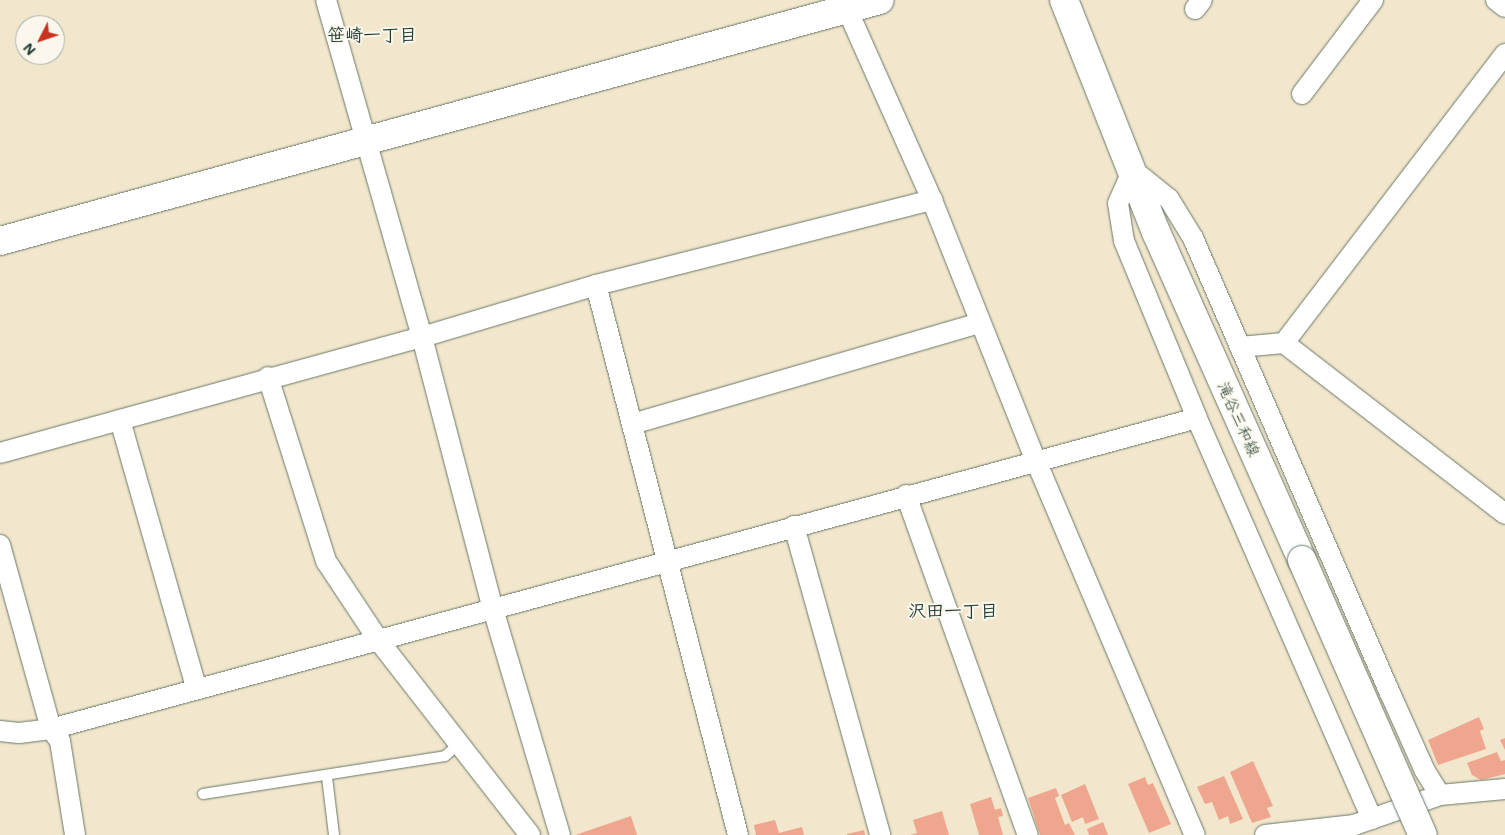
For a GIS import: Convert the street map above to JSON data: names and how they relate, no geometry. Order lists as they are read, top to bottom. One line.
{"streets":{"street":["滝谷三和線"]},"districts":["笹崎一丁目","沢田一丁目"],"north":"bottom left"}
